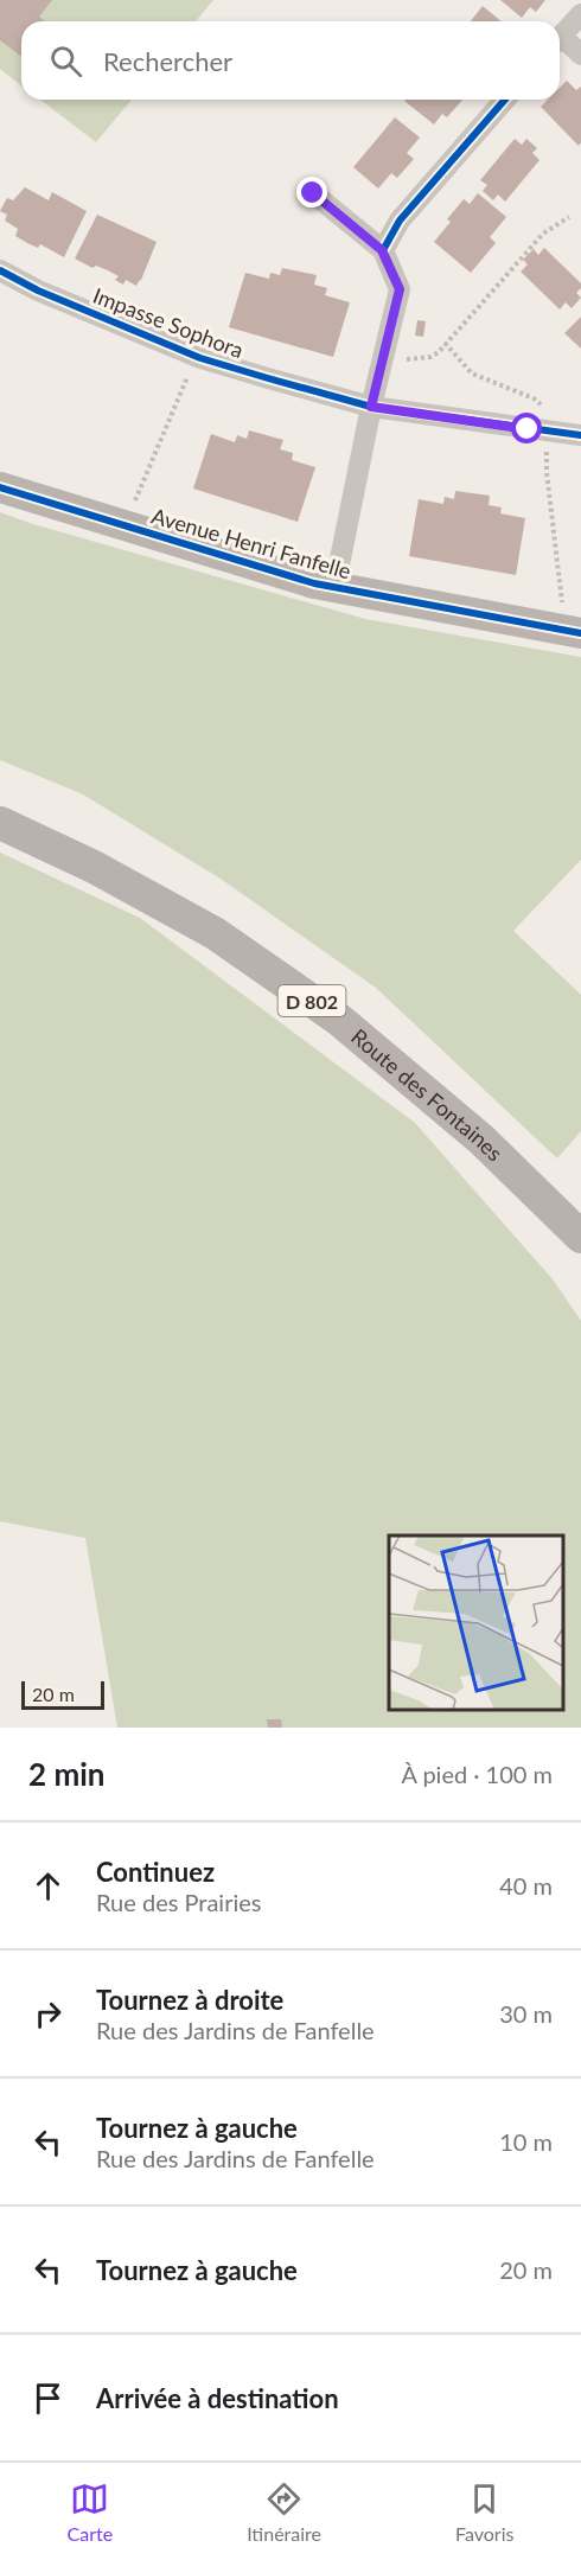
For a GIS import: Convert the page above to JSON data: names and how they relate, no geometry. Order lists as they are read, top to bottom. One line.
{"streets":{"main road":["D 802","Route des Fontaines"],"street":["Impasse Sophora","Avenue Henri Fanfelle"]},"scale_bar":"20 m","page":{"search":"Rechercher","scale":"20 m","heading":["2 min","À pied · 100 m"],"list":[["Continuez","Rue des Prairies","40 m"],["Tournez à droite","Rue des Jardins de Fanfelle","30 m"],["Tournez à gauche","Rue des Jardins de Fanfelle","10 m"],["Tournez à gauche","20 m"],"Arrivée à destination"],"nav":["Carte","Itinéraire","Favoris"]}}
